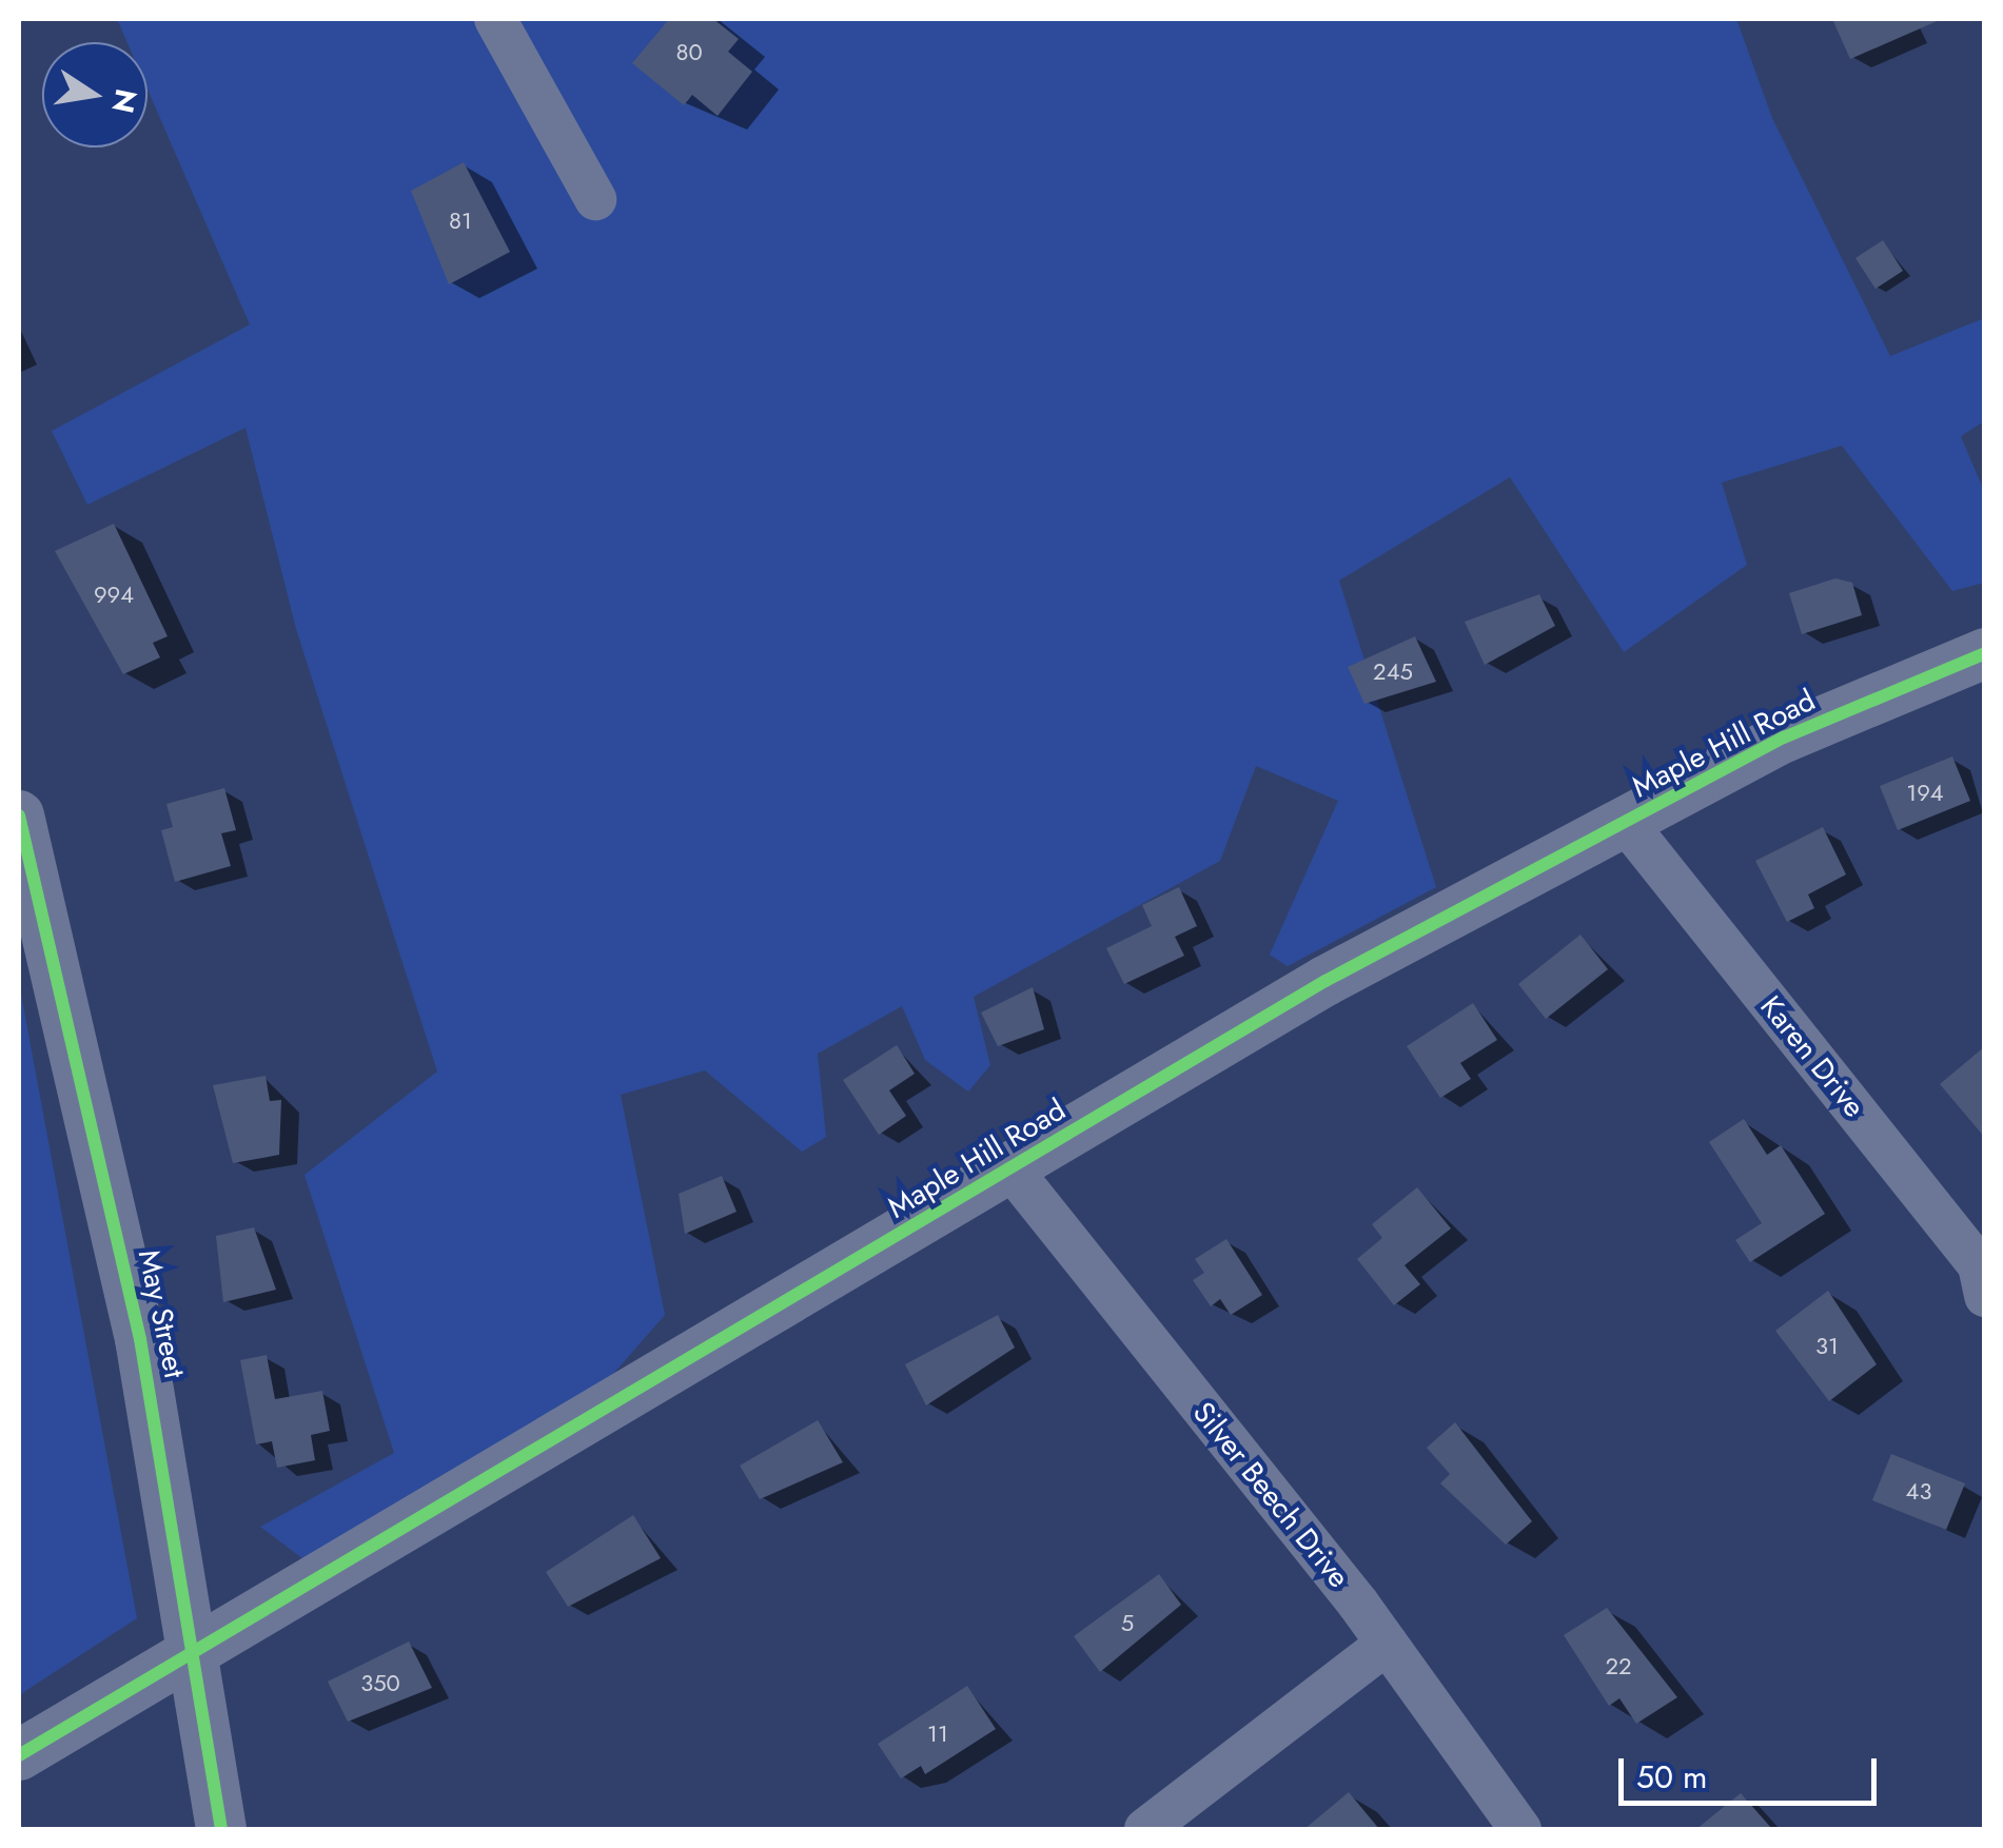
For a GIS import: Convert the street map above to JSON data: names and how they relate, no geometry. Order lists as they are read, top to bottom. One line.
{"streets":{"street":["Maple Hill Road","Karen Drive","May Street","Silver Beech Drive"]},"crossings":[["Maple Hill Road","Karen Drive"],["Maple Hill Road","May Street"],["Maple Hill Road","Silver Beech Drive"]],"house_numbers":["80","81","994","245","194","31","43","5","22","350","11"],"scale_bar":"50 m","north":"right"}
